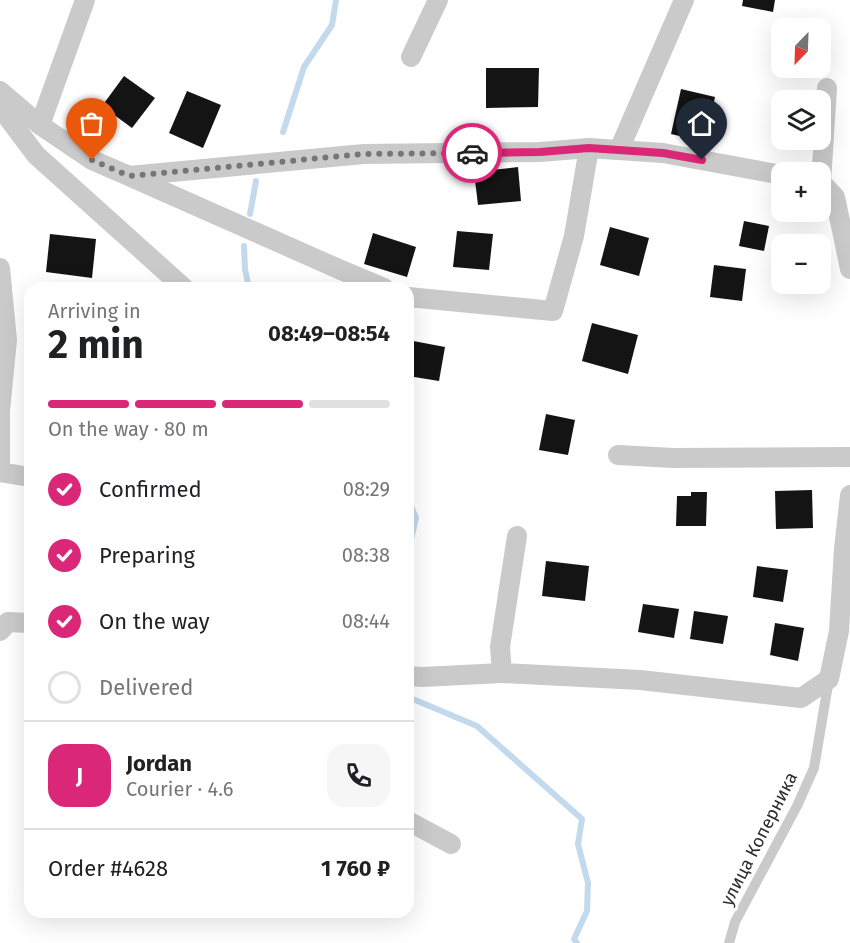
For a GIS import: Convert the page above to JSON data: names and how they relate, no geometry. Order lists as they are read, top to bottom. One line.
{"streets":{"lane":["улица Коперника"]},"north":"bottom left","page":{"map_buttons":["+","−"],"heading":["2 min","Arriving in","08:49–08:54"],"panel":["Jordan","Courier · 4.6","Order #4628","1 760 ₽"],"bar":"On the way · 80 m","list":[["Confirmed","08:29"],["Preparing","08:38"],["On the way","08:44"],"Delivered"],"round":"J"}}
